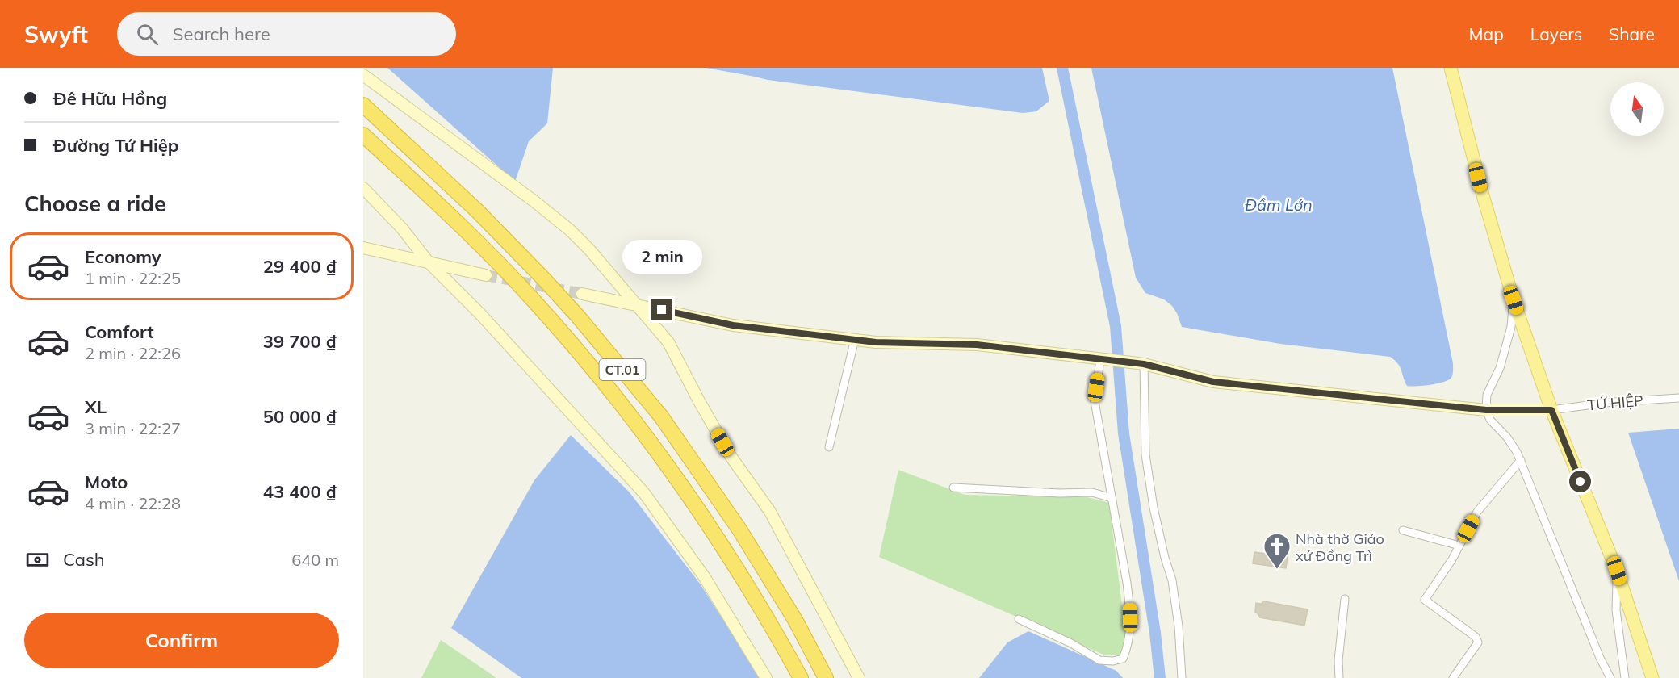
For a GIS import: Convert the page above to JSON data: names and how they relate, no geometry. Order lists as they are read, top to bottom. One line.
{"streets":{"highway":["CT.01"],"street":["TỨ HIỆP"]},"water":["Đầm Lớn"],"places":{"church":["Nhà thờ Giáo xứ Đồng Trì"]},"north":"top","page":{"header":"Swyft","search":"Search here","nav":["Map","Layers","Share"],"banner":["Đê Hữu Hồng","Đường Tứ Hiệp"],"heading":"Choose a ride","list":[{"name":"Economy","note":"1 min · 22:25","value":"29 400 ₫"},{"name":"Comfort","note":"2 min · 22:26","value":"39 700 ₫"},{"name":"XL","note":"3 min · 22:27","value":"50 000 ₫"},{"name":"Moto","note":"4 min · 22:28","value":"43 400 ₫"}],"bubble":"2 min","pay":["Cash","640 m"],"buttons":"Confirm"}}
